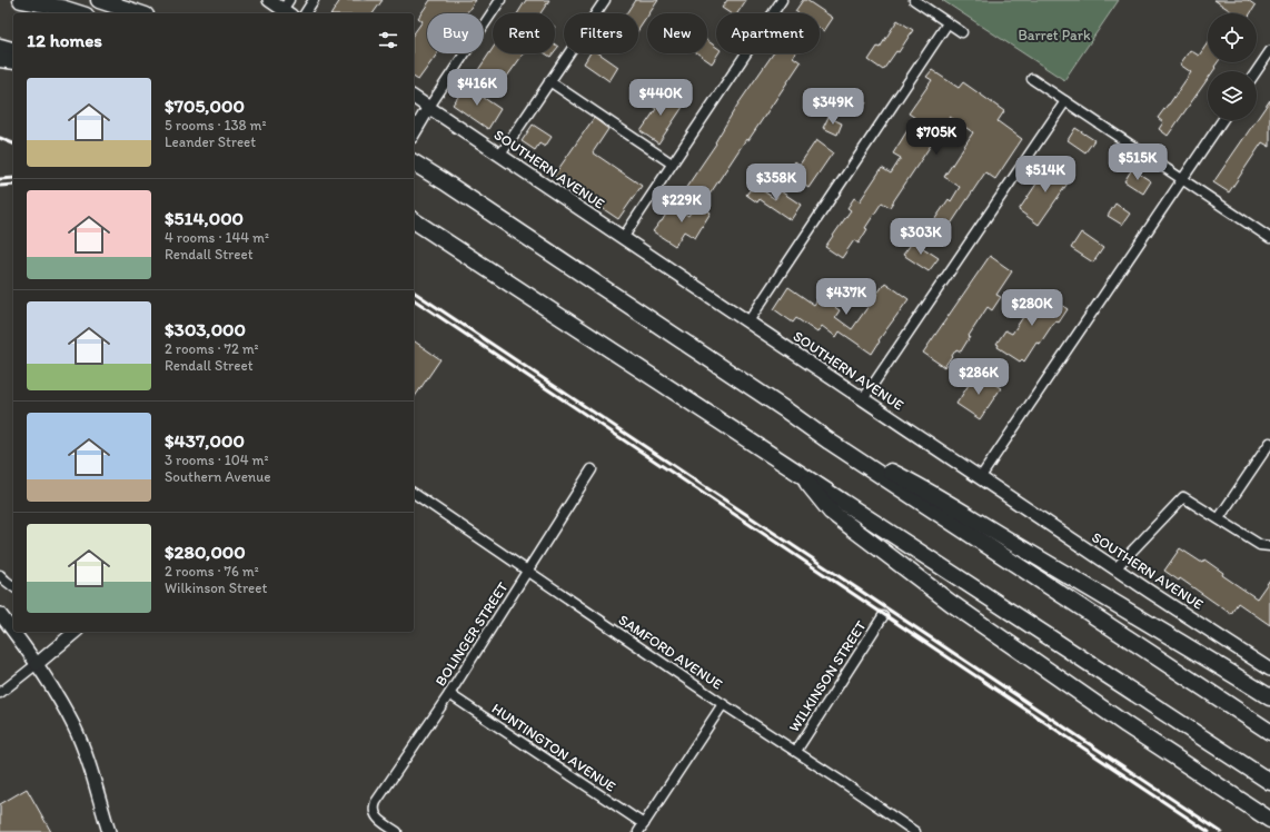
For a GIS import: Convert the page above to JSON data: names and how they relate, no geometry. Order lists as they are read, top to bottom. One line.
{"streets":{"street":["SOUTHERN AVENUE","BOLINGER STREET","SAMFORD AVENUE","WILKINSON STREET","HUNTINGTON AVENUE"]},"crossings":[["BOLINGER STREET","SAMFORD AVENUE"],["BOLINGER STREET","HUNTINGTON AVENUE"],["SAMFORD AVENUE","WILKINSON STREET"]],"parks":["Barret Park"],"page":{"chip":["Buy","Rent","Filters","New","Apartment"],"heading":"12 homes","list":[{"name":"$705,000","note":"5 rooms · 138 m² · Leander Street"},{"name":"$514,000","note":"4 rooms · 144 m² · Rendall Street"},{"name":"$303,000","note":"2 rooms · 72 m² · Rendall Street"},{"name":"$437,000","note":"3 rooms · 104 m² · Southern Avenue"},{"name":"$280,000","note":"2 rooms · 76 m² · Wilkinson Street"}],"price":["$416K","$440K","$349K","$705K","$515K","$514K","$358K","$229K","$303K","$437K","$280K","$286K"]}}
